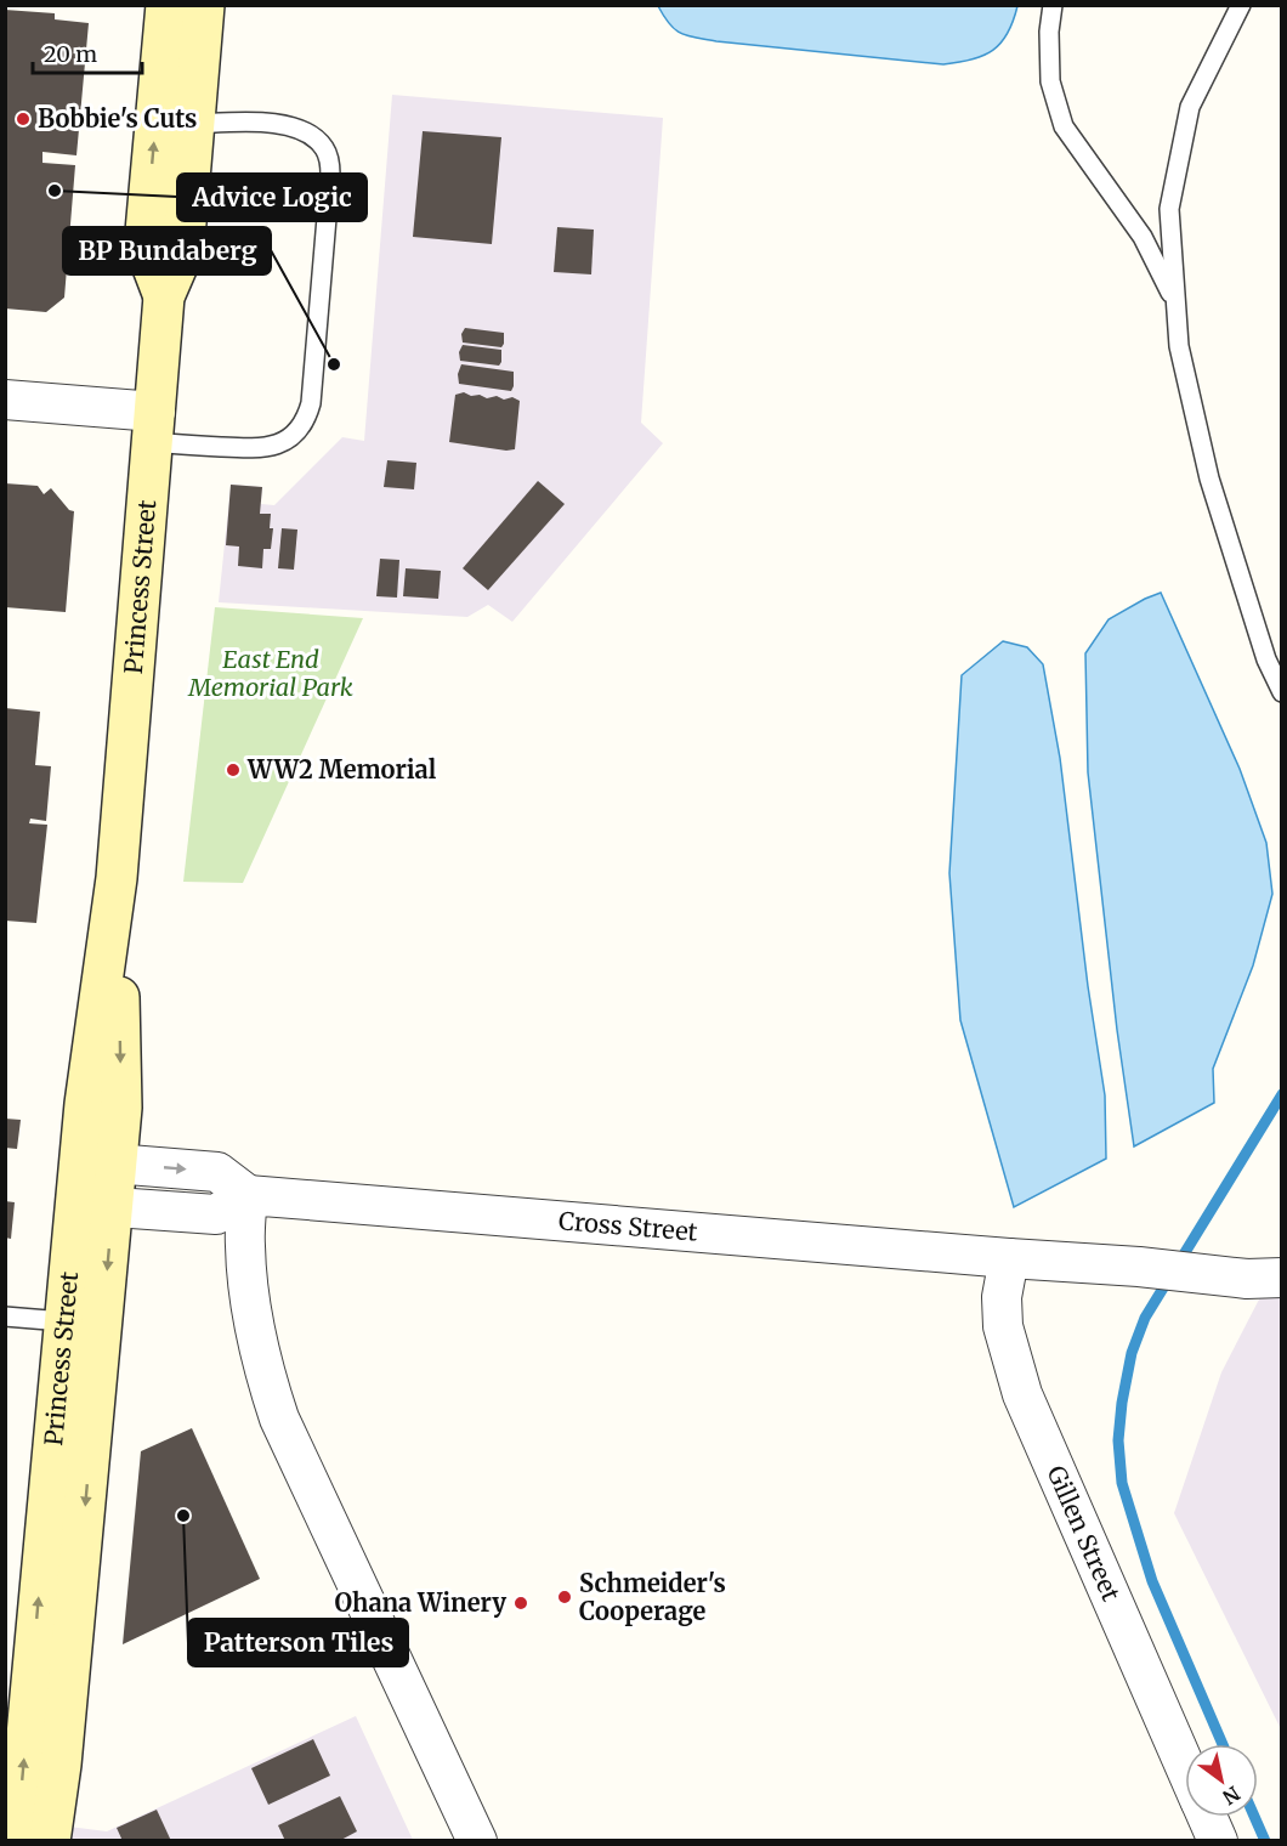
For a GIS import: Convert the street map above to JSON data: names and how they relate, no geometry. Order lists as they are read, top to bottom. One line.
{"streets":{"main road":["Princess Street"],"street":["Cross Street","Gillen Street"]},"crossings":[["Cross Street","Gillen Street"]],"parks":["East End Memorial Park"],"places":["Bobbie's Cuts","Advice Logic","BP Bundaberg","WW2 Memorial","Patterson Tiles","Schmeider's Cooperage","Ohana Winery"],"scale_bar":"20 m","north":"bottom right"}
